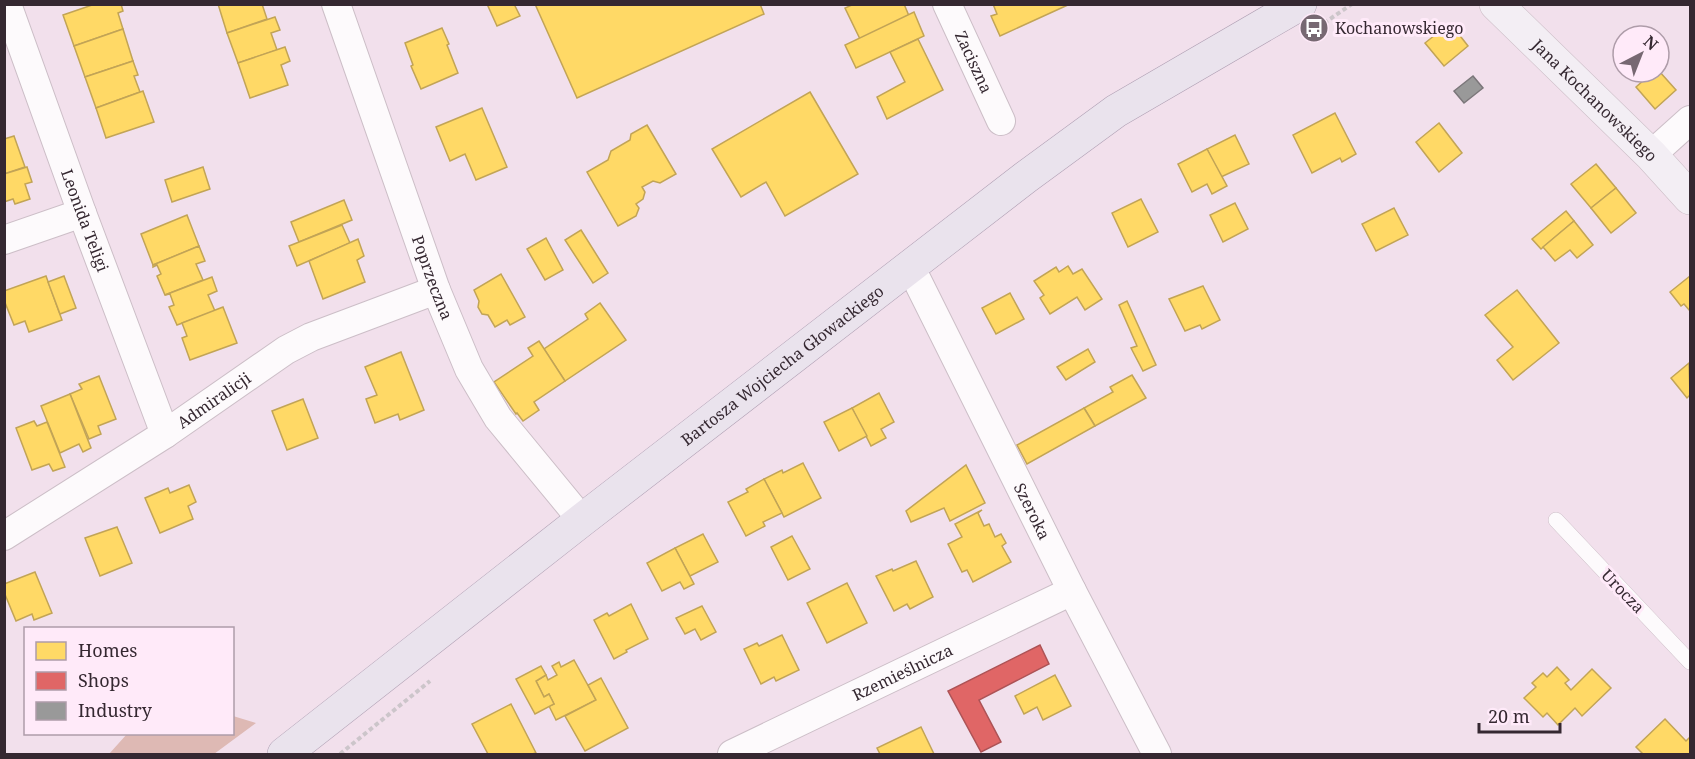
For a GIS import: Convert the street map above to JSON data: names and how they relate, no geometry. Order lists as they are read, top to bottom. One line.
{"streets":{"main road":["Bartosza Wojciecha Głowackiego"],"street":["Zaciszna","Jana Kochanowskiego","Leonida Teligi","Poprzeczna","Admiralicji","Szeroka","Rzemieślnicza"],"lane":["Urocza"]},"crossings":[["Leonida Teligi","Admiralicji"],["Poprzeczna","Bartosza Wojciecha Głowackiego"],["Poprzeczna","Admiralicji"],["Bartosza Wojciecha Głowackiego","Szeroka"],["Szeroka","Rzemieślnicza"]],"places":{"bus stop":["Kochanowskiego"]},"legend":["Homes","Shops","Industry"],"scale_bar":"20 m","north":"top right"}
